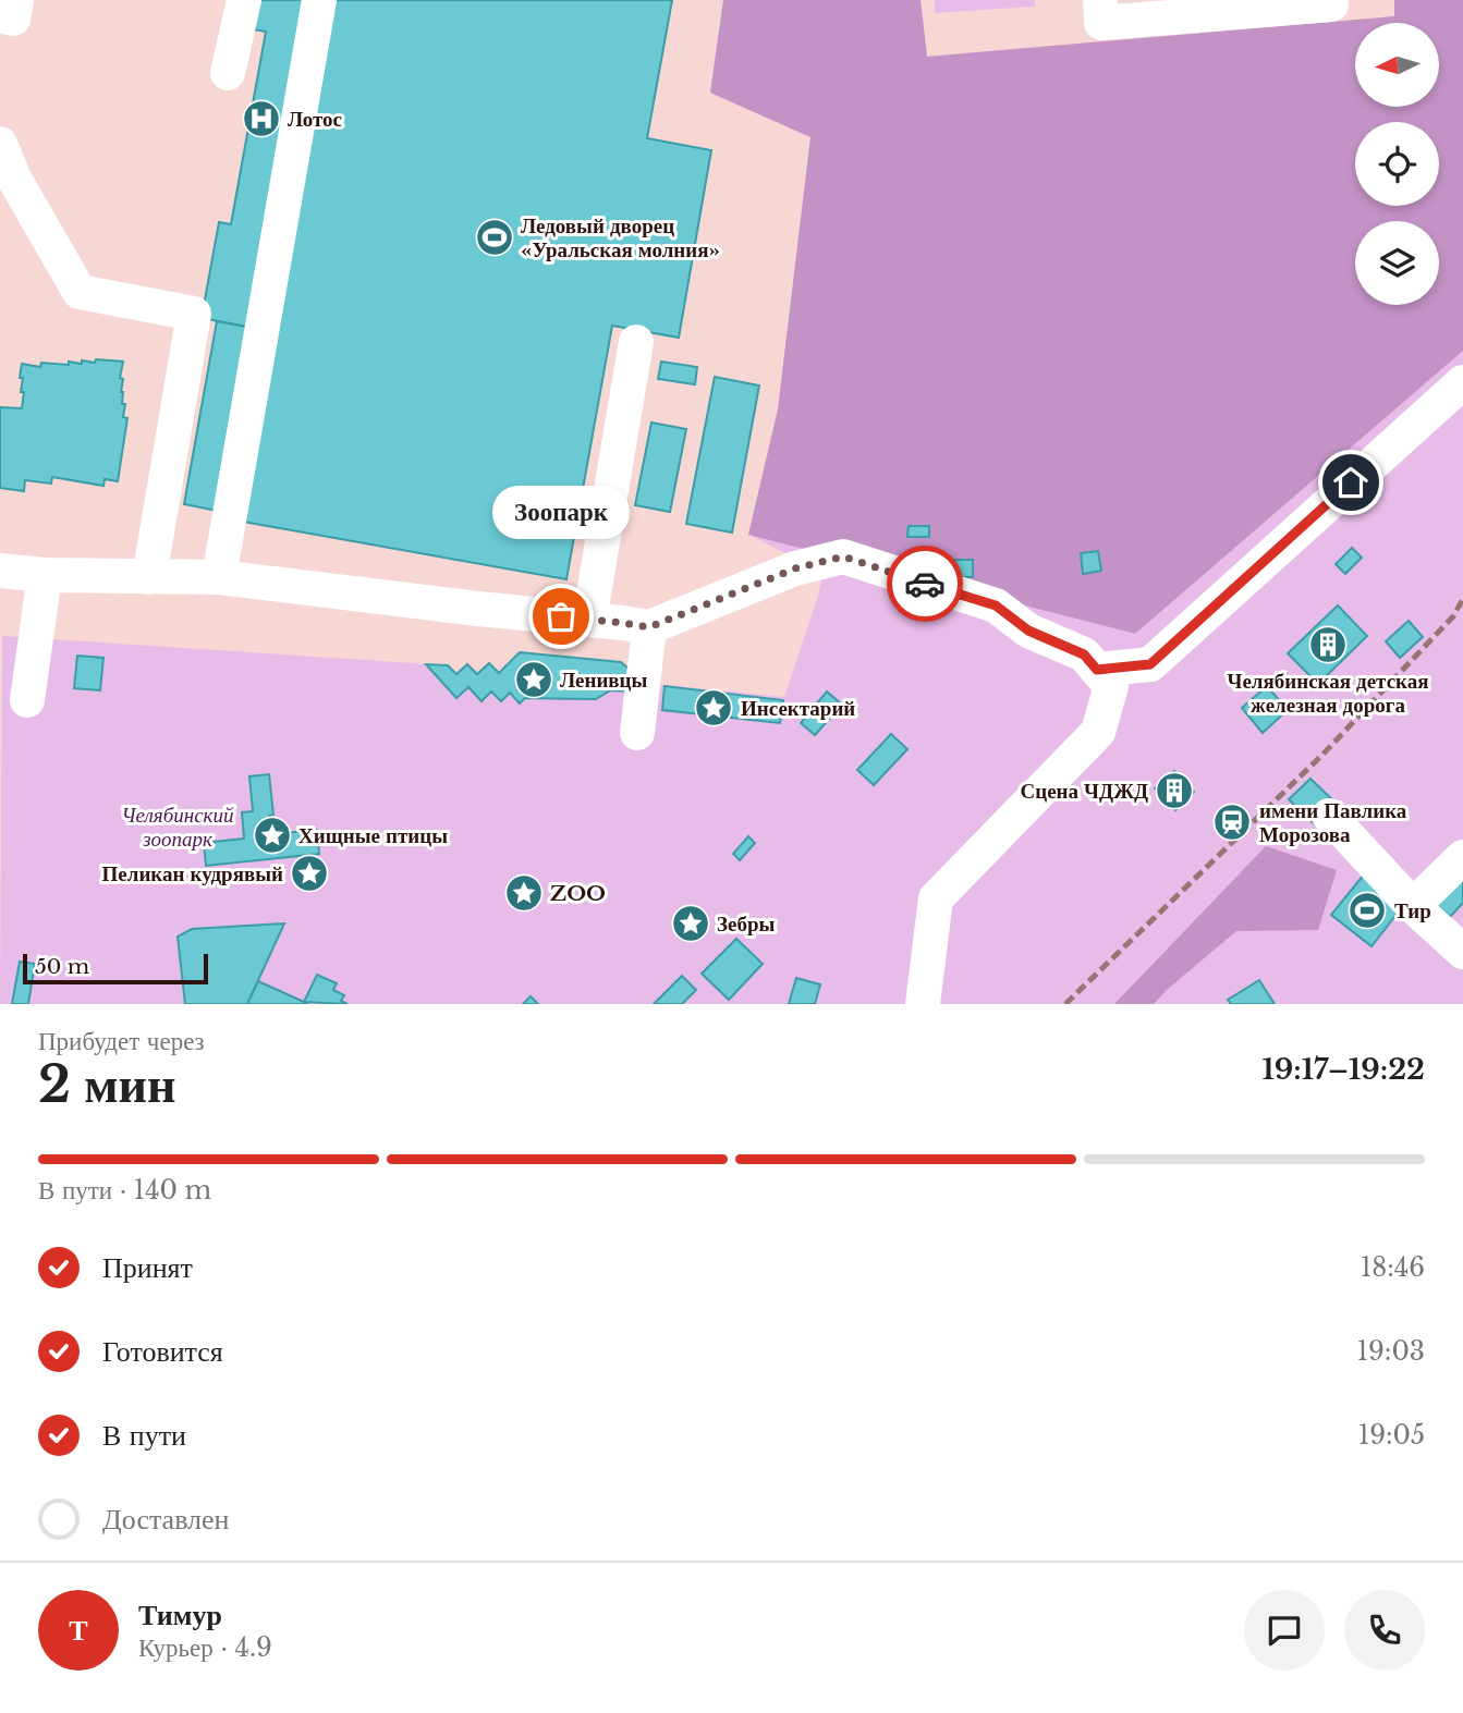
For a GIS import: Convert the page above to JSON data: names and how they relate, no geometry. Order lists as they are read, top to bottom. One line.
{"parks":["Челябинский зоопарк"],"places":{"hospital":["Лотос"],"sports":["Ледовый дворец «Уральская молния»","Тир"],"other":["Зоопарк"],"building":["Челябинская детская железная дорога","Сцена ЧДЖД"],"place":["Ленивцы","Инсектарий","Хищные птицы","Пеликан кудрявый","ZOO","Зебры"],"station":["имени Павлика Морозова"]},"scale_bar":"50 m","north":"left","page":{"bubble":"Зоопарк","scale":"50 m","heading":["2 мин","Прибудет через","19:17–19:22"],"panel":["Тимур","Курьер · 4.9"],"bar":"В пути · 140 m","list":[["Принят","18:46"],["Готовится","19:03"],["В пути","19:05"],"Доставлен"],"round":"Т"}}
